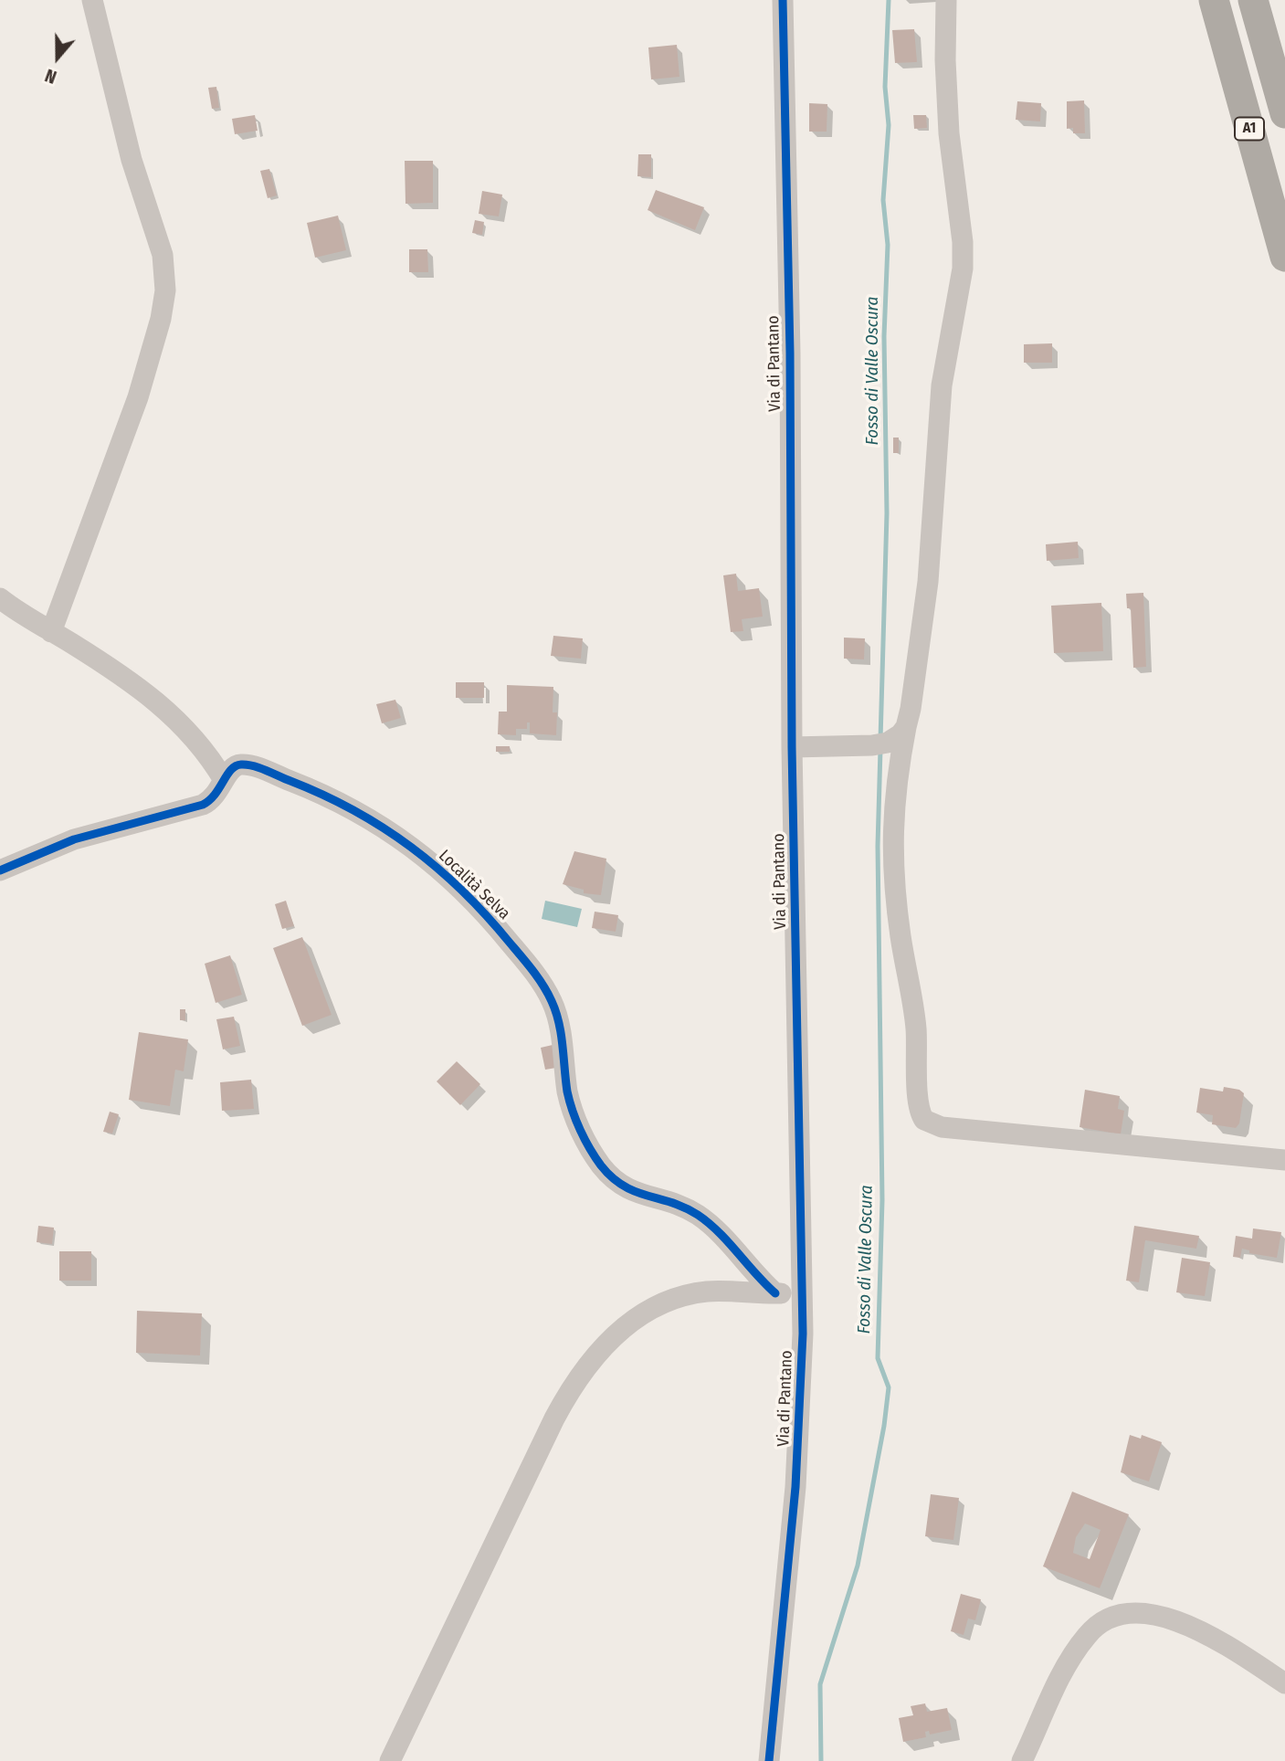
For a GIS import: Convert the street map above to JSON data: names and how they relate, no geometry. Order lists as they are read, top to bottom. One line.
{"streets":{"highway":["A1"],"street":["Via di Pantano","Località Selva"]},"water":["Fosso di Valle Oscura"],"north":"bottom"}
